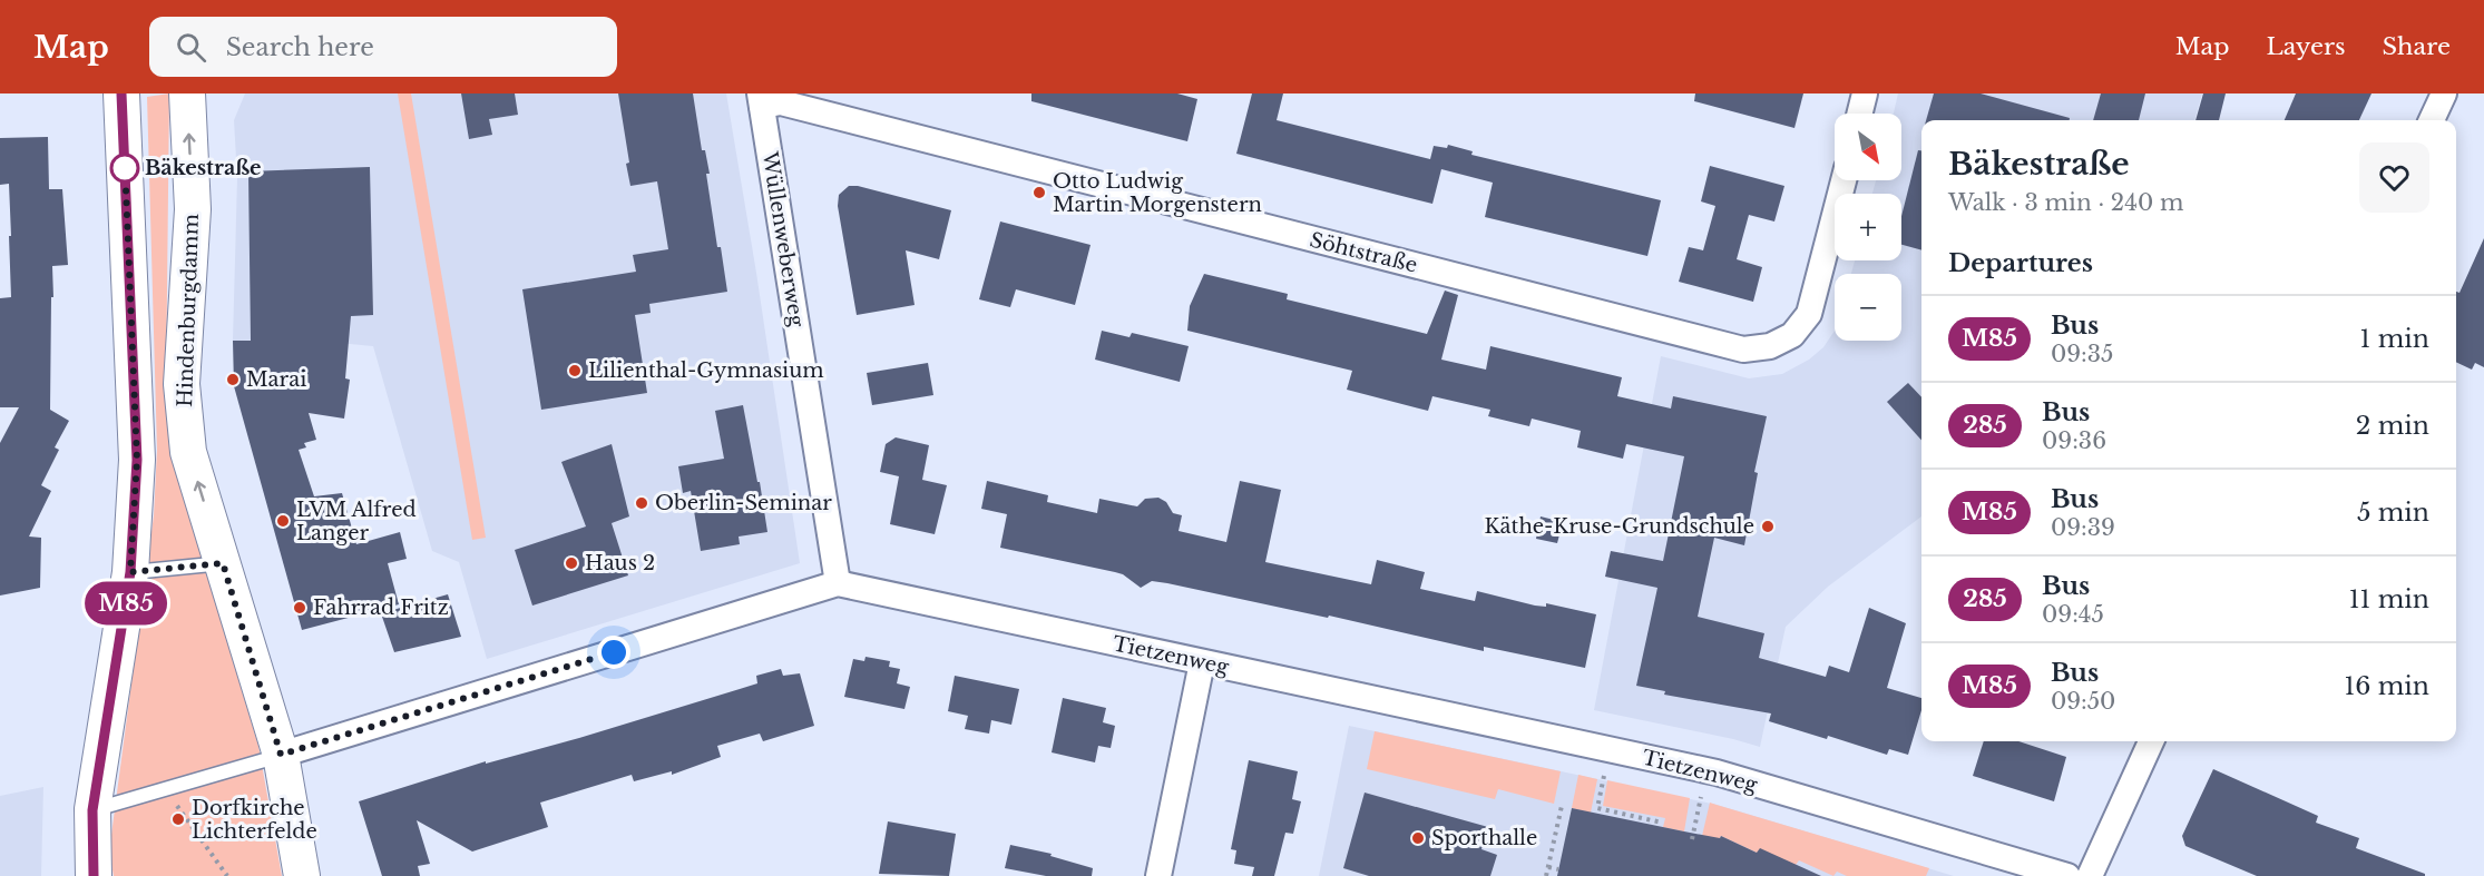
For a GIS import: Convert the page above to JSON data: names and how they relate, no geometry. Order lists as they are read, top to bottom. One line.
{"streets":{"main road":["Hindenburgdamm"],"street":["Wüllenweberweg","Söhtstraße","Tietzenweg"]},"crossings":[["Wüllenweberweg","Söhtstraße"],["Wüllenweberweg","Tietzenweg"],["Hindenburgdamm","Tietzenweg"]],"places":["Bäkestraße","Otto Ludwig Martin Morgenstern","Lilienthal-Gymnasium","Marai","Oberlin-Seminar","LVM Alfred Langer","Käthe-Kruse-Grundschule","Haus 2","Fahrrad Fritz","Dorfkirche Lichterfelde","Sporthalle"],"lines":["bus line M85"],"north":"bottom right","page":{"header":"Map","search":"Search here","nav":["Map","Layers","Share"],"on_map":"M85","map_buttons":["+","−"],"heading":[["Bäkestraße","Walk · 3 min · 240 m"],"Departures"],"list":[{"mark":"M85","name":"Bus","note":"09:35","value":"1 min"},{"mark":"285","name":"Bus","note":"09:36","value":"2 min"},{"mark":"M85","name":"Bus","note":"09:39","value":"5 min"},{"mark":"285","name":"Bus","note":"09:45","value":"11 min"},{"mark":"M85","name":"Bus","note":"09:50","value":"16 min"}]}}
